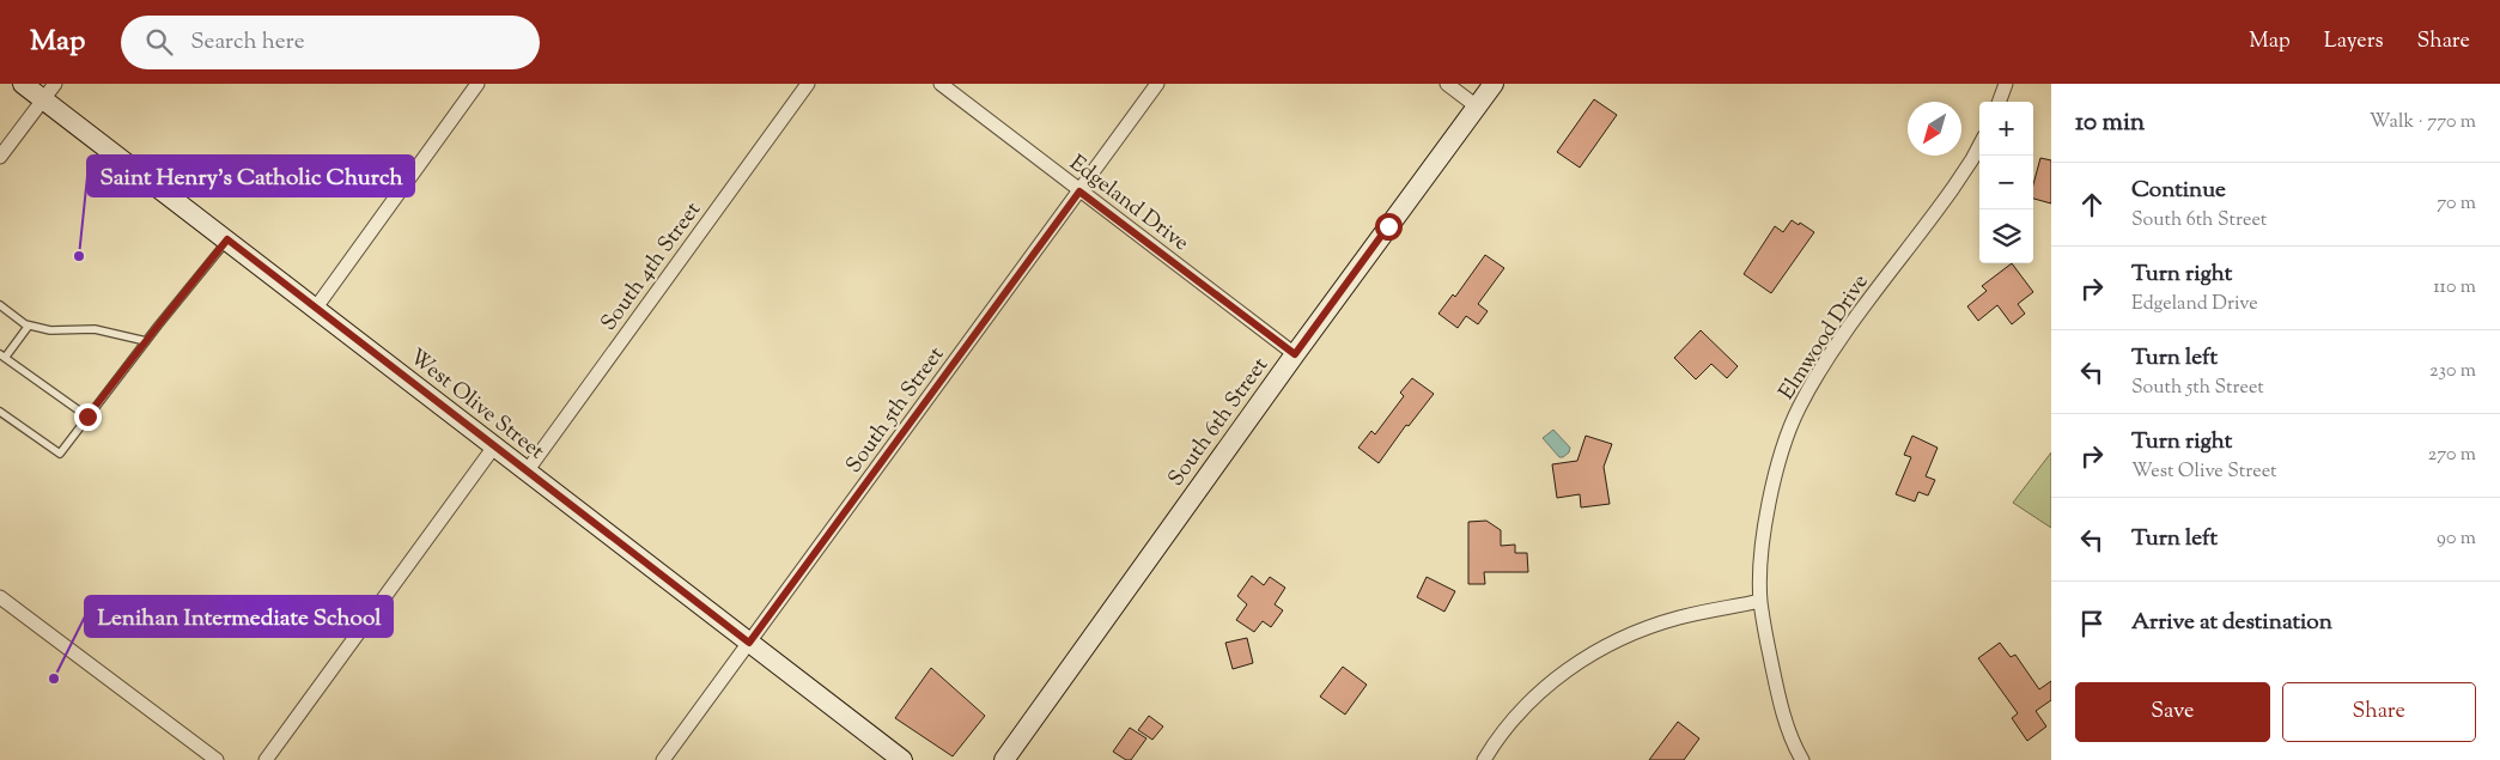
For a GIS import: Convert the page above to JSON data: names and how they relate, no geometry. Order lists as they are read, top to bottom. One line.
{"streets":{"main road":["West Olive Street","South 6th Street"],"street":["Edgeland Drive","South 4th Street","Elmwood Drive","South 5th Street"]},"crossings":[["Edgeland Drive","South 5th Street"],["Edgeland Drive","South 6th Street"],["South 4th Street","West Olive Street"],["West Olive Street","South 5th Street"]],"places":["Saint Henry's Catholic Church","Lenihan Intermediate School"],"north":"bottom left","page":{"header":"Map","search":"Search here","nav":["Map","Layers","Share"],"heading":["10 min","Walk · 770 m"],"map_buttons":["+","−"],"list":[["Continue","South 6th Street","70 m"],["Turn right","Edgeland Drive","110 m"],["Turn left","South 5th Street","230 m"],["Turn right","West Olive Street","270 m"],["Turn left","90 m"],"Arrive at destination"],"buttons":["Save","Share"]}}
